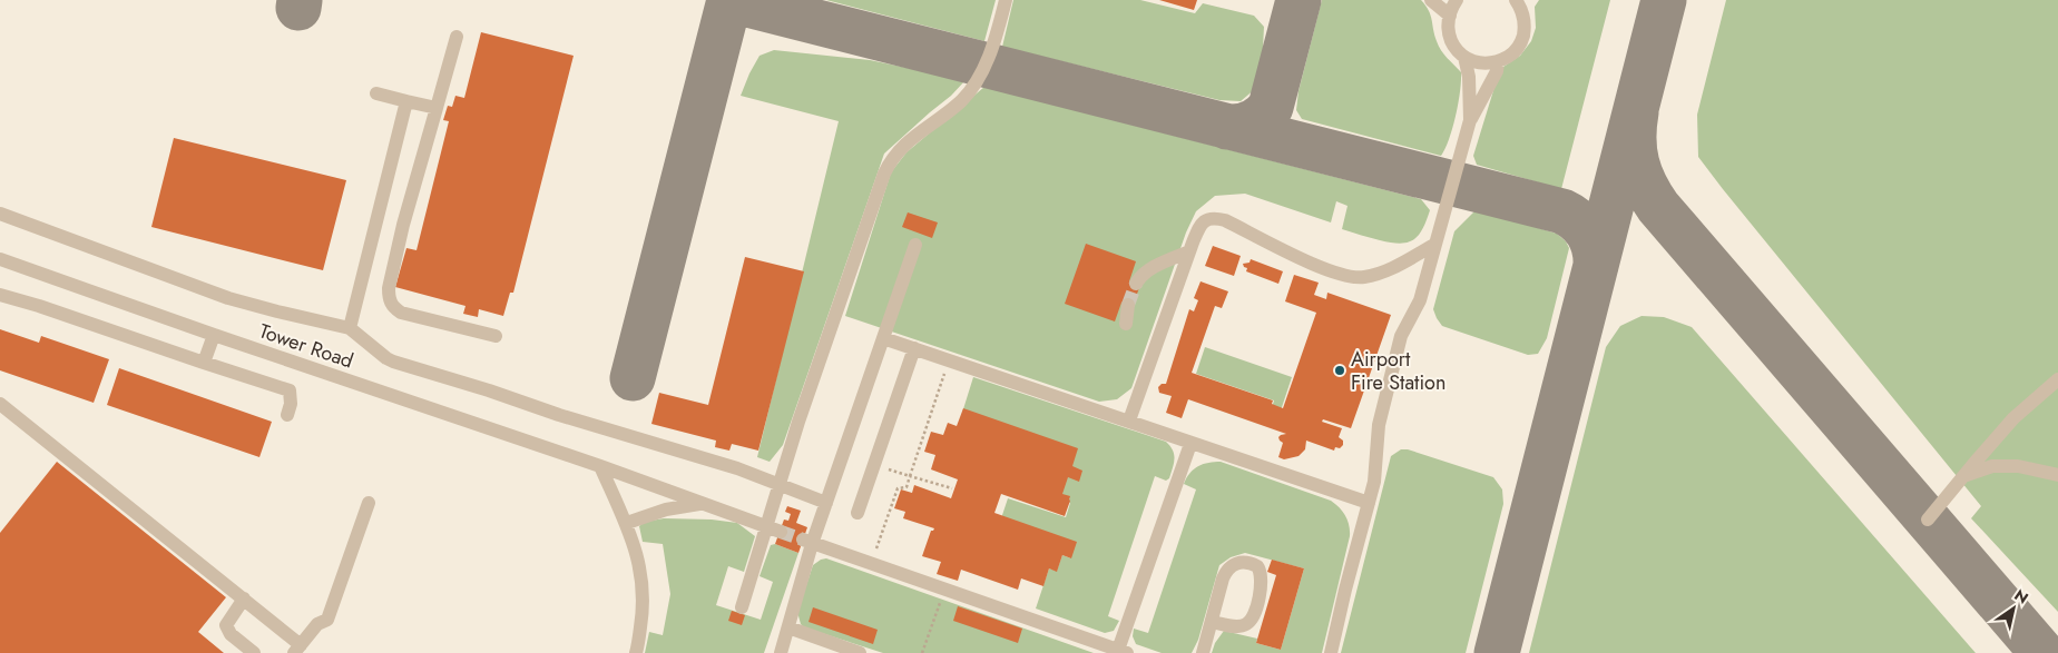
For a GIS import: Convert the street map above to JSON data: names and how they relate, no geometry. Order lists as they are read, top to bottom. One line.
{"streets":{"street":["Tower Road"]},"places":["Airport Fire Station"],"north":"top right"}
